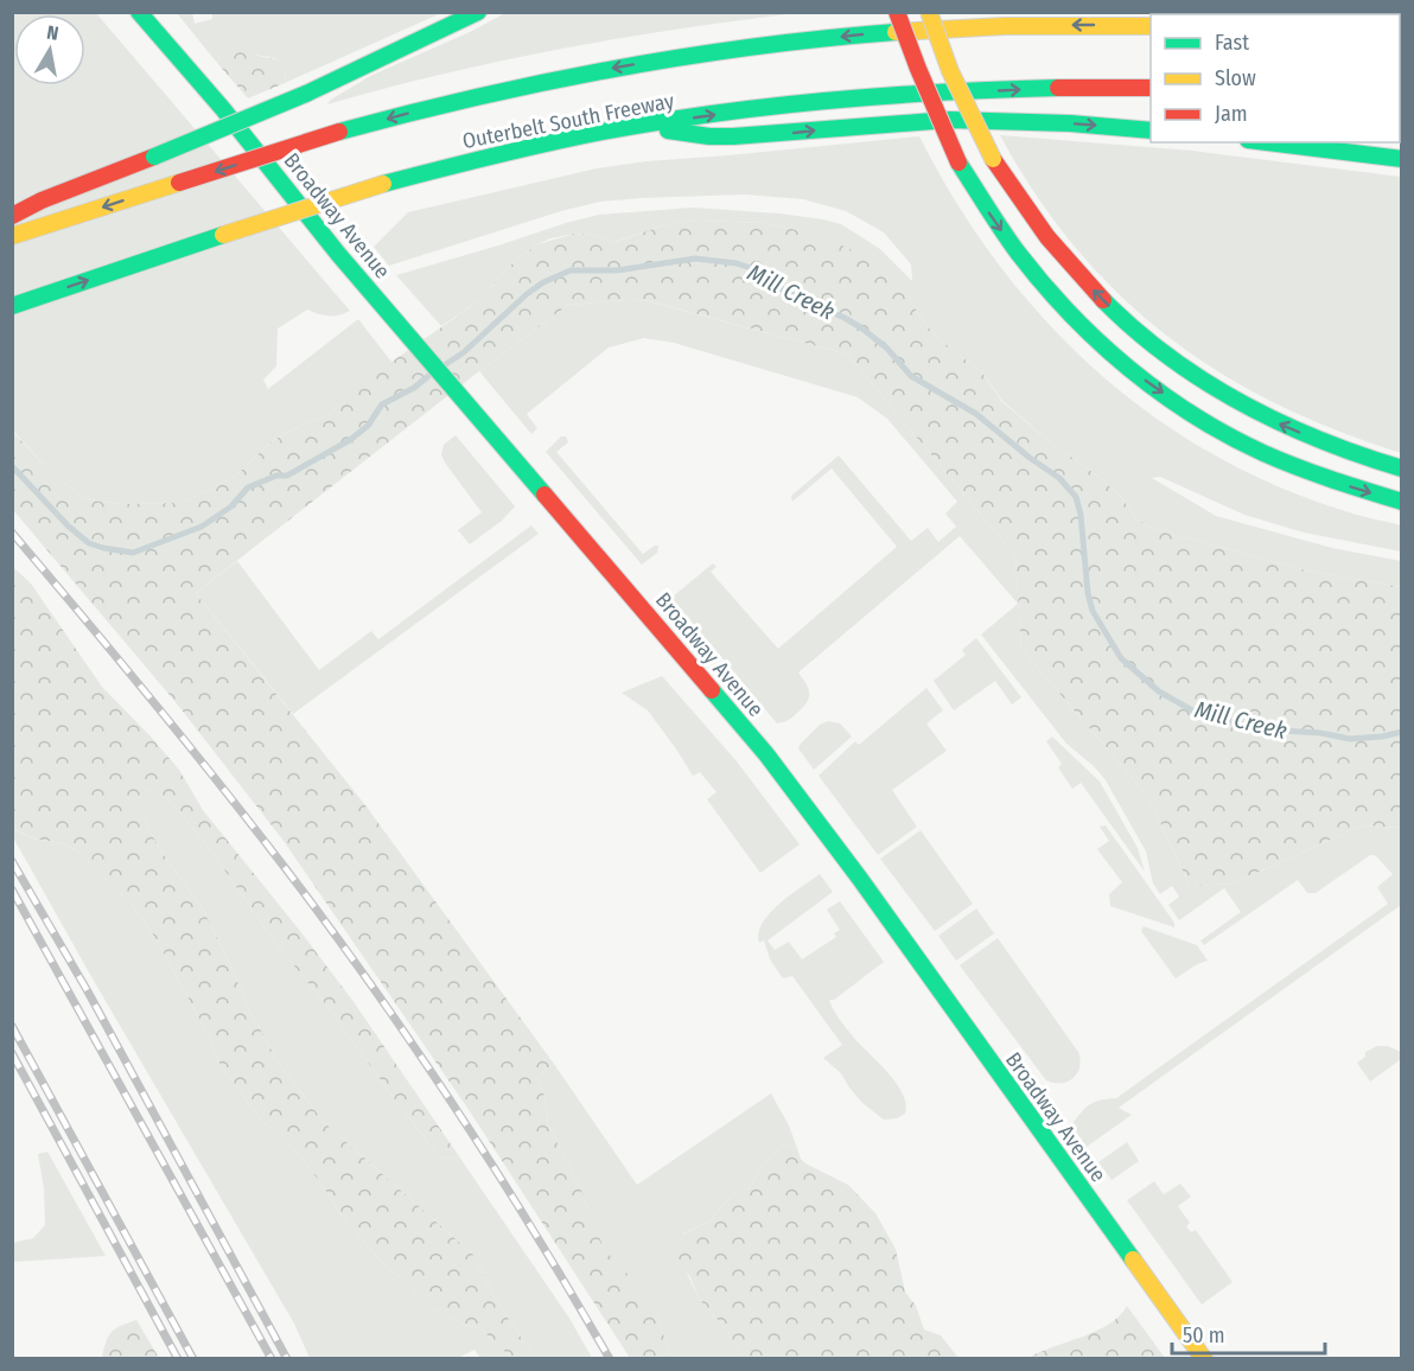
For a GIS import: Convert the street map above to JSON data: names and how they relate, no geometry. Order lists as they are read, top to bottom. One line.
{"streets":{"main road":["Outerbelt South Freeway","Broadway Avenue"]},"water":["Mill Creek"],"legend":["Fast","Slow","Jam"],"scale_bar":"50 m","north":"top"}
